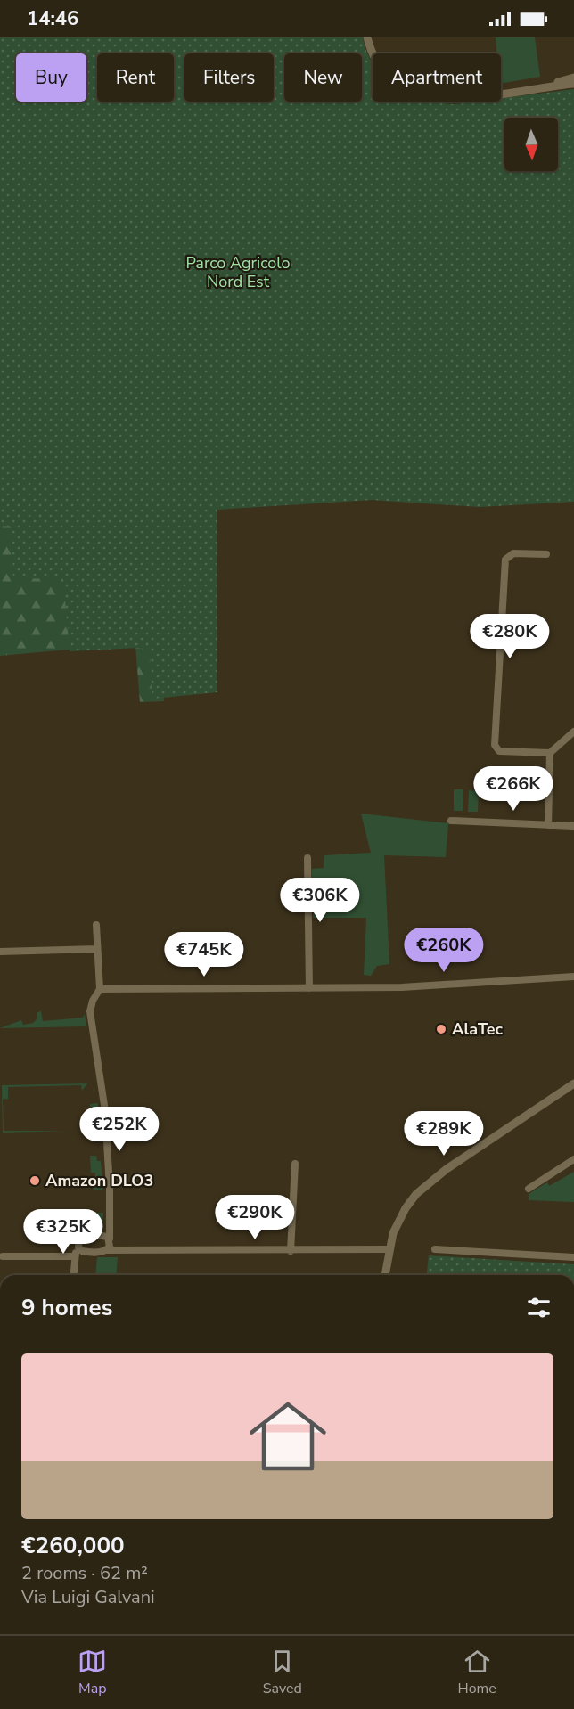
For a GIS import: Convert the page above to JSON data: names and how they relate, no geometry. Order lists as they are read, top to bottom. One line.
{"parks":["Parco Agricolo Nord Est"],"places":["AlaTec","Amazon DLO3"],"north":"bottom","page":{"status":"14:46","chip":["Buy","Rent","Filters","New","Apartment"],"price":["€280K","€266K","€306K","€260K","€745K","€252K","€289K","€290K","€325K"],"heading":"9 homes","list":[{"name":"€260,000","note":"2 rooms · 62 m² · Via Luigi Galvani"}],"tabs":["Map","Saved","Home"]}}
